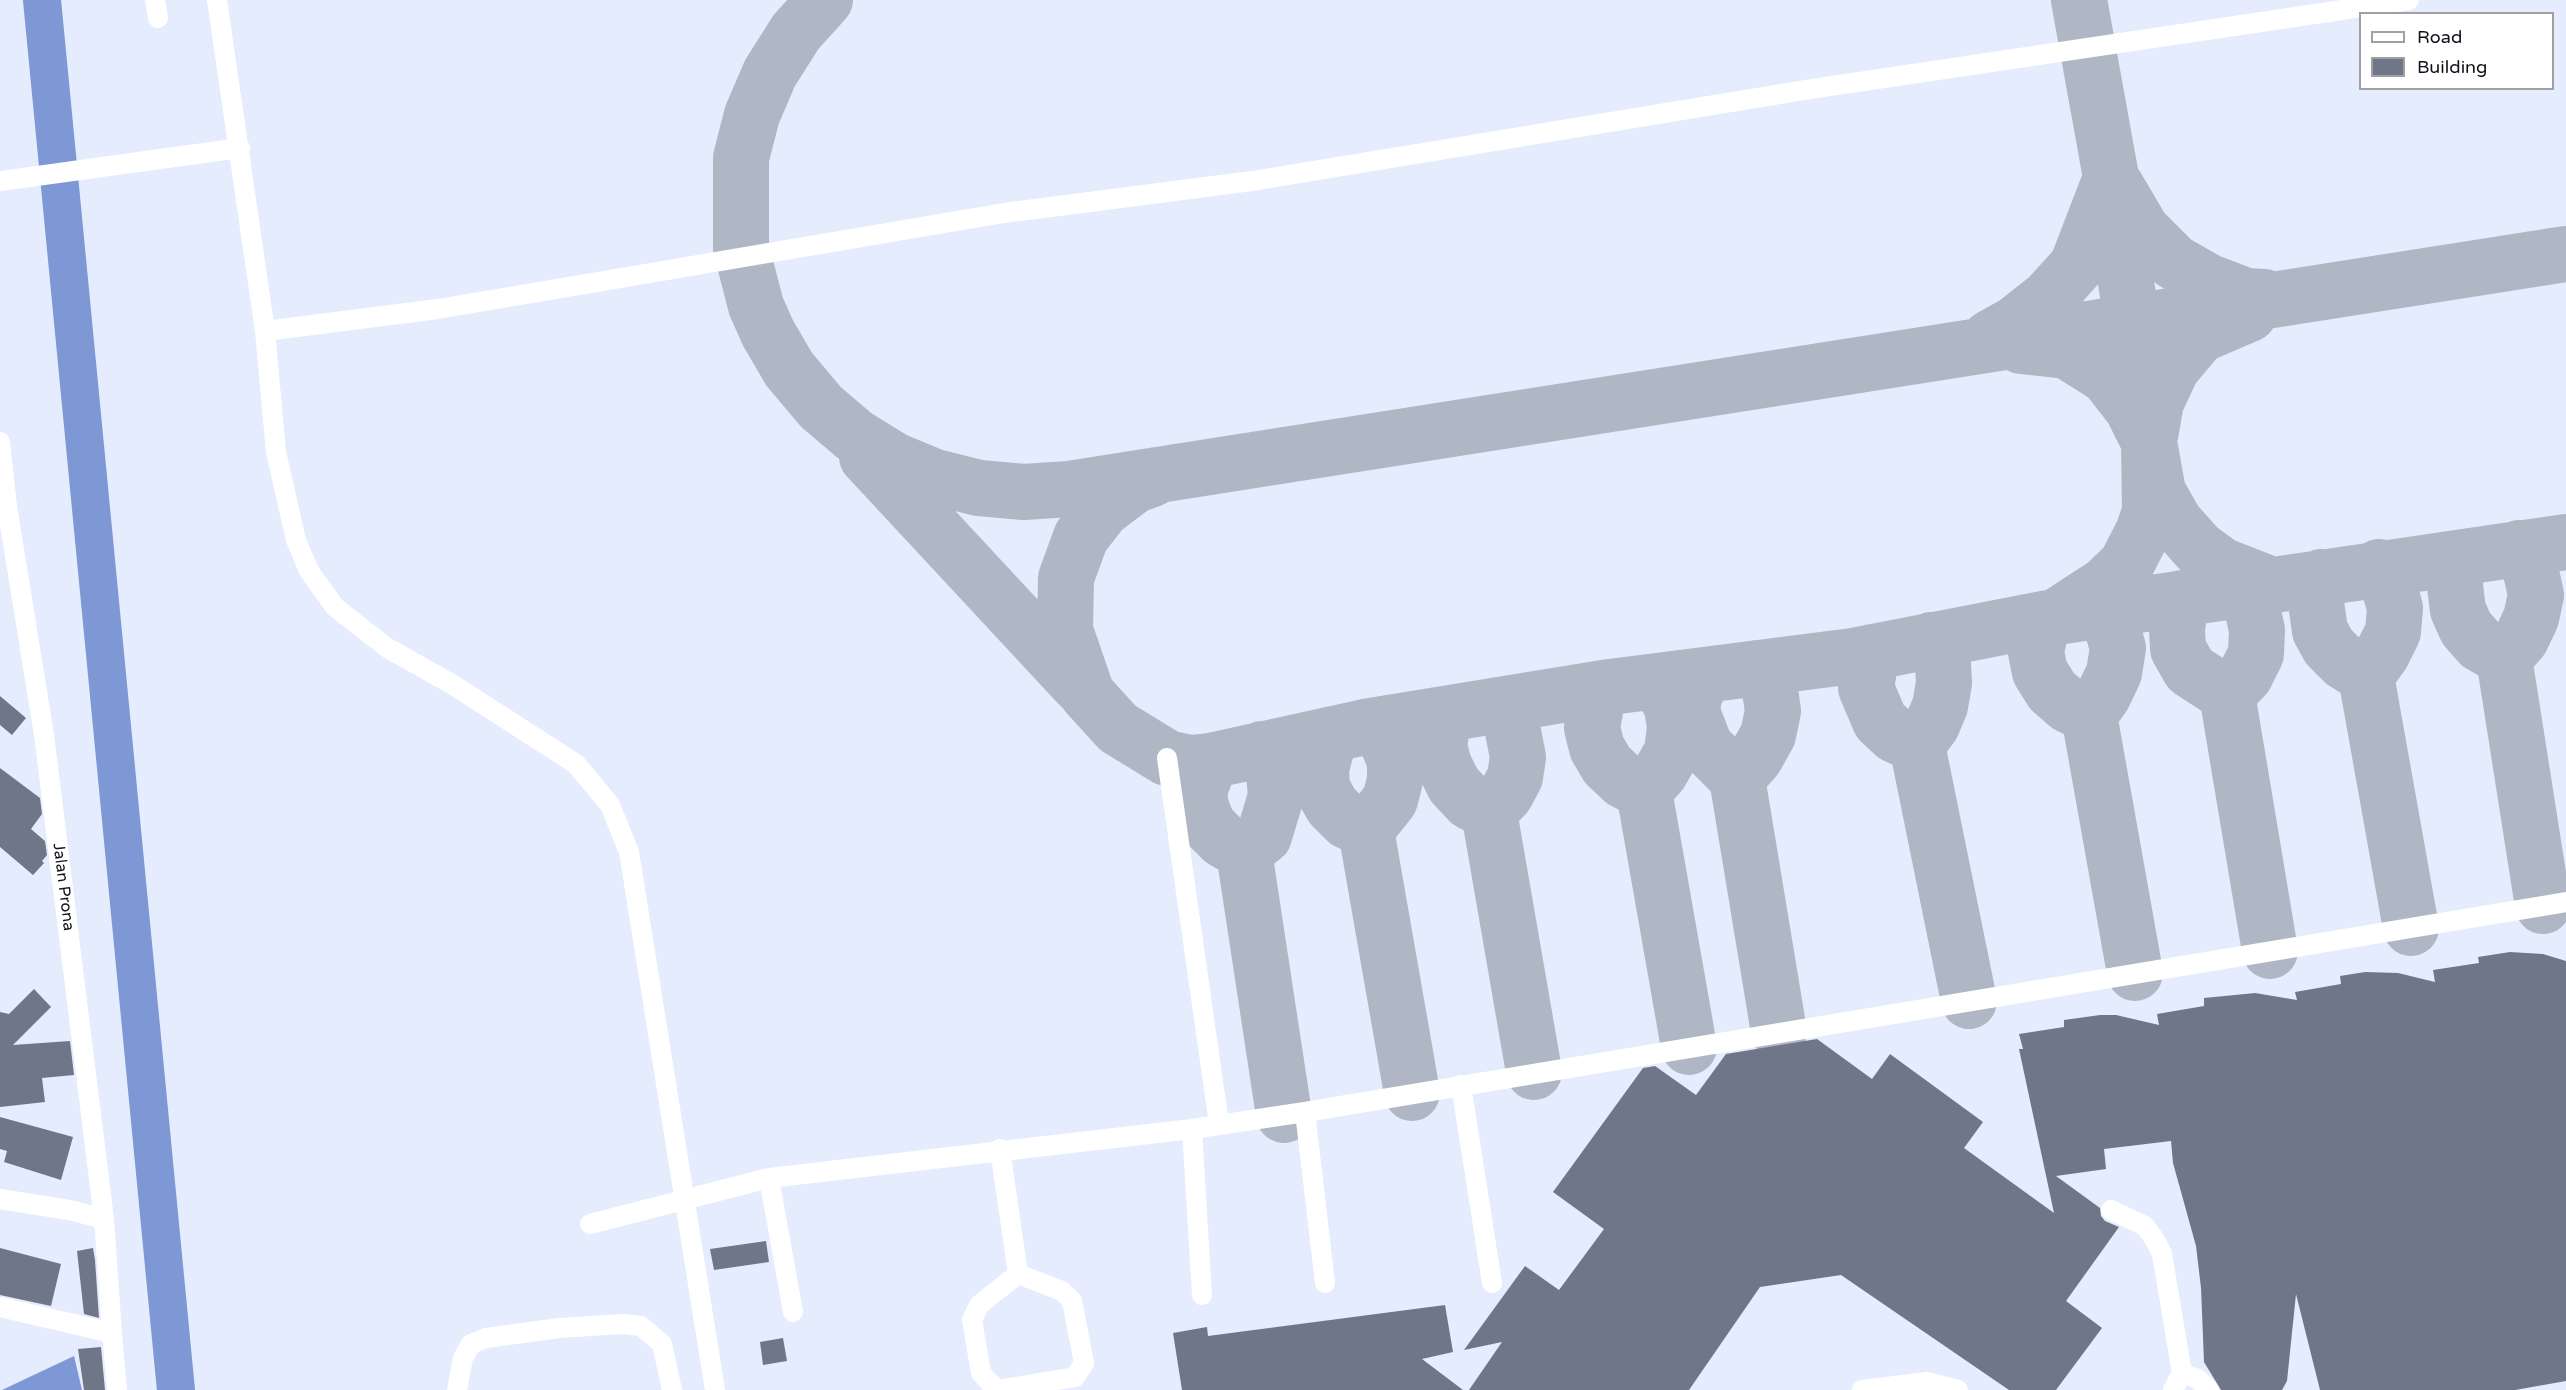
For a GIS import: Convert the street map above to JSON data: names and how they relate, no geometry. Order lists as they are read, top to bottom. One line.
{"streets":{"street":["Jalan Prona"]},"legend":["Road","Building"]}
